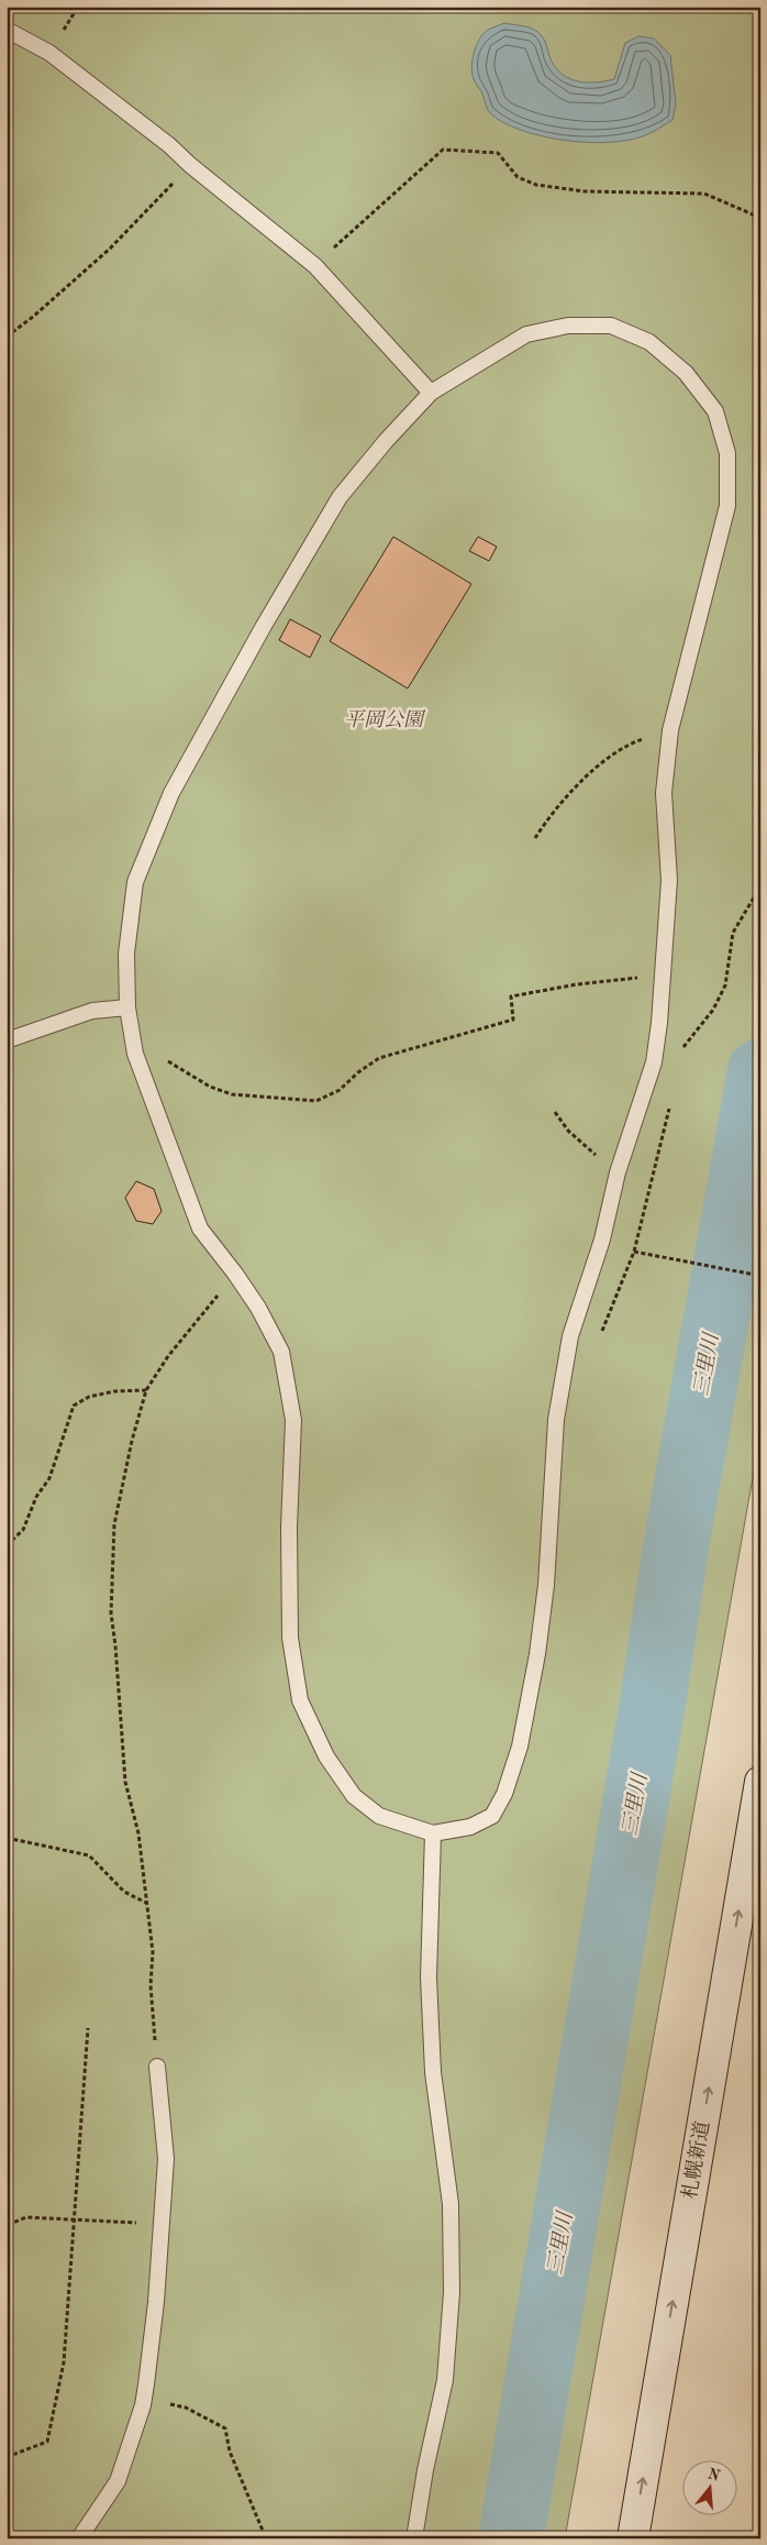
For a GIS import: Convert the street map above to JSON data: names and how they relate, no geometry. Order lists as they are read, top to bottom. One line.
{"streets":{"street":["札幌新道"]},"one_way":["札幌新道"],"water":["三里川"],"parks":["平岡公園"],"north":"top"}
